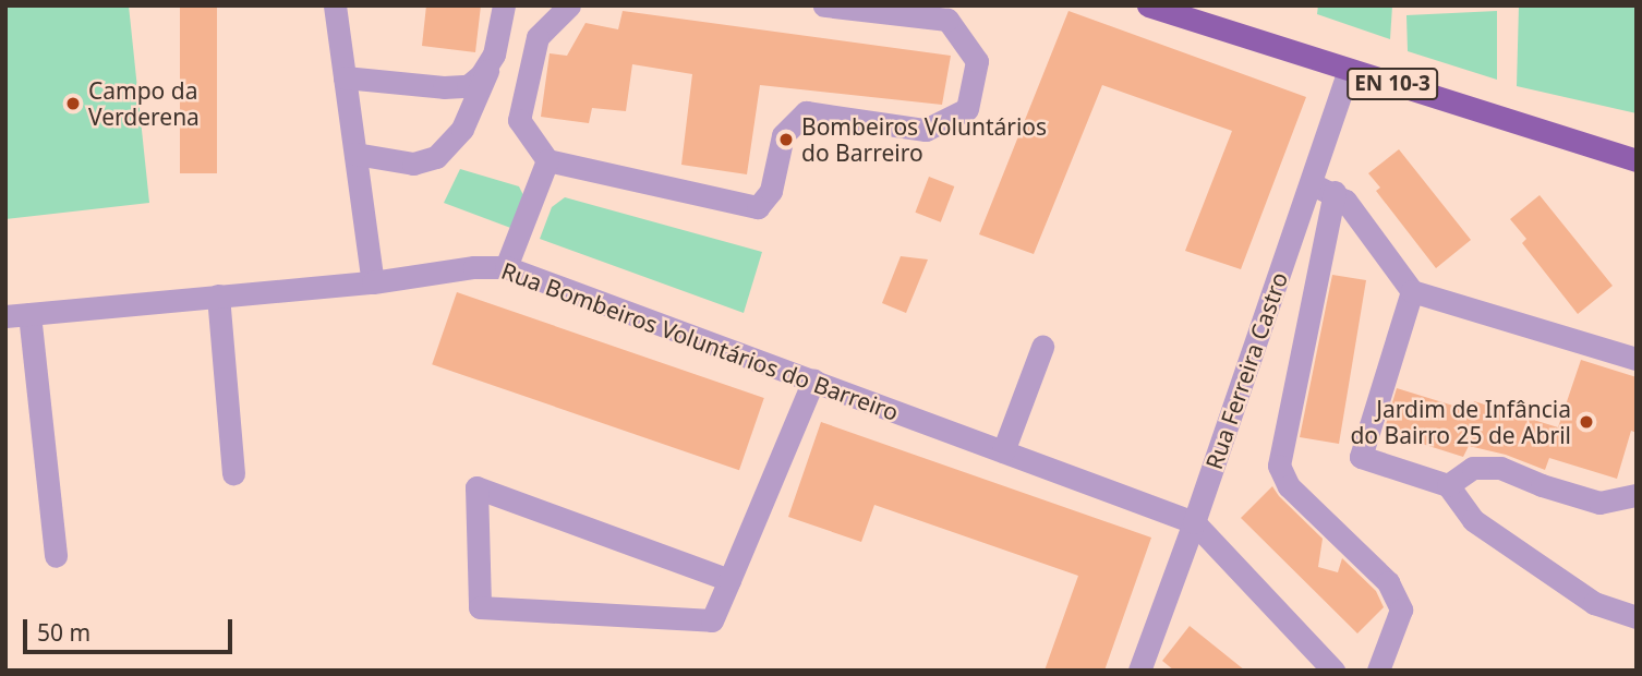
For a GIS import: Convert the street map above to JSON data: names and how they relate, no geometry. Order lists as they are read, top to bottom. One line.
{"streets":{"main road":["EN 10-3"],"street":["Rua Bombeiros Voluntários do Barreiro","Rua Ferreira Castro"]},"crossings":[["EN 10-3","Rua Ferreira Castro"],["Rua Bombeiros Voluntários do Barreiro","Rua Ferreira Castro"]],"places":["Campo da Verderena","Bombeiros Voluntários do Barreiro","Jardim de Infância do Bairro 25 de Abril"],"scale_bar":"50 m"}
